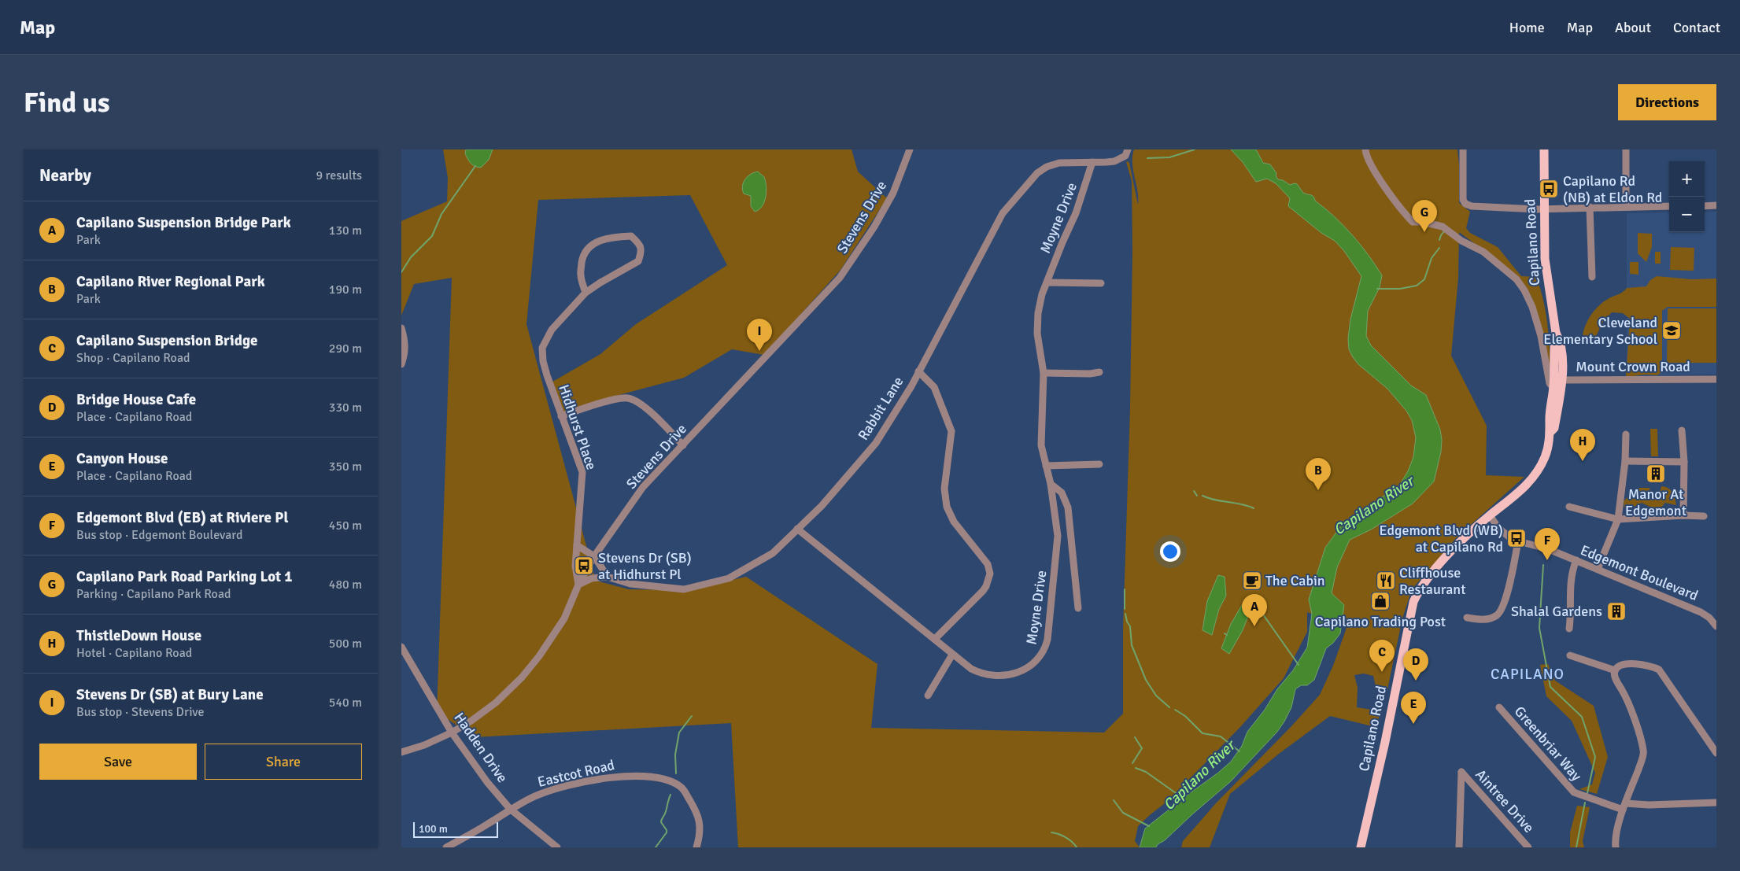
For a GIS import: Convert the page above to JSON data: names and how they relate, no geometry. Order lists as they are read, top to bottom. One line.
{"streets":{"main road":["Capilano Road"],"street":["Stevens Drive","Moyne Drive","Mount Crown Road","Rabbit Lane","Hidhurst Place","Edgemont Boulevard","Greenbriar Way","Hadden Drive","Eastcot Road","Aintree Drive"]},"crossings":[["Stevens Drive","Hidhurst Place"],["Stevens Drive","Hadden Drive"],["Moyne Drive","Rabbit Lane"],["Capilano Road","Mount Crown Road"],["Capilano Road","Edgemont Boulevard"],["Hadden Drive","Eastcot Road"]],"districts":["CAPILANO"],"water":["Capilano River"],"places":{"bus stop":["Capilano Rd (NB) at Eldon Rd","Edgemont Blvd (WB) at Capilano Rd","Stevens Dr (SB) at Hidhurst Pl"],"school or university":["Cleveland Elementary School"],"building":["Manor At Edgemont","Shalal Gardens"],"cafe":["The Cabin"],"restaurant":["Cliffhouse Restaurant"],"shop":["Capilano Trading Post"]},"scale_bar":"100 m","page":{"header":"Map","nav":["Home","Map","About","Contact"],"buttons":["Directions",["Save","Share"]],"title":"Find us","heading":["Nearby","9 results"],"map_buttons":["+","−"],"pins":["G","I","H","B","F","A","C","D","E"],"list":[{"mark":"A","name":"Capilano Suspension Bridge Park","note":"Park","value":"130 m"},{"mark":"B","name":"Capilano River Regional Park","note":"Park","value":"190 m"},{"mark":"C","name":"Capilano Suspension Bridge","note":"Shop · Capilano Road","value":"290 m"},{"mark":"D","name":"Bridge House Cafe","note":"Place · Capilano Road","value":"330 m"},{"mark":"E","name":"Canyon House","note":"Place · Capilano Road","value":"350 m"},{"mark":"F","name":"Edgemont Blvd (EB) at Riviere Pl","note":"Bus stop · Edgemont Boulevard","value":"450 m"},{"mark":"G","name":"Capilano Park Road Parking Lot 1","note":"Parking · Capilano Park Road","value":"480 m"},{"mark":"H","name":"ThistleDown House","note":"Hotel · Capilano Road","value":"500 m"},{"mark":"I","name":"Stevens Dr (SB) at Bury Lane","note":"Bus stop · Stevens Drive","value":"540 m"}],"scale":"100 m"}}
